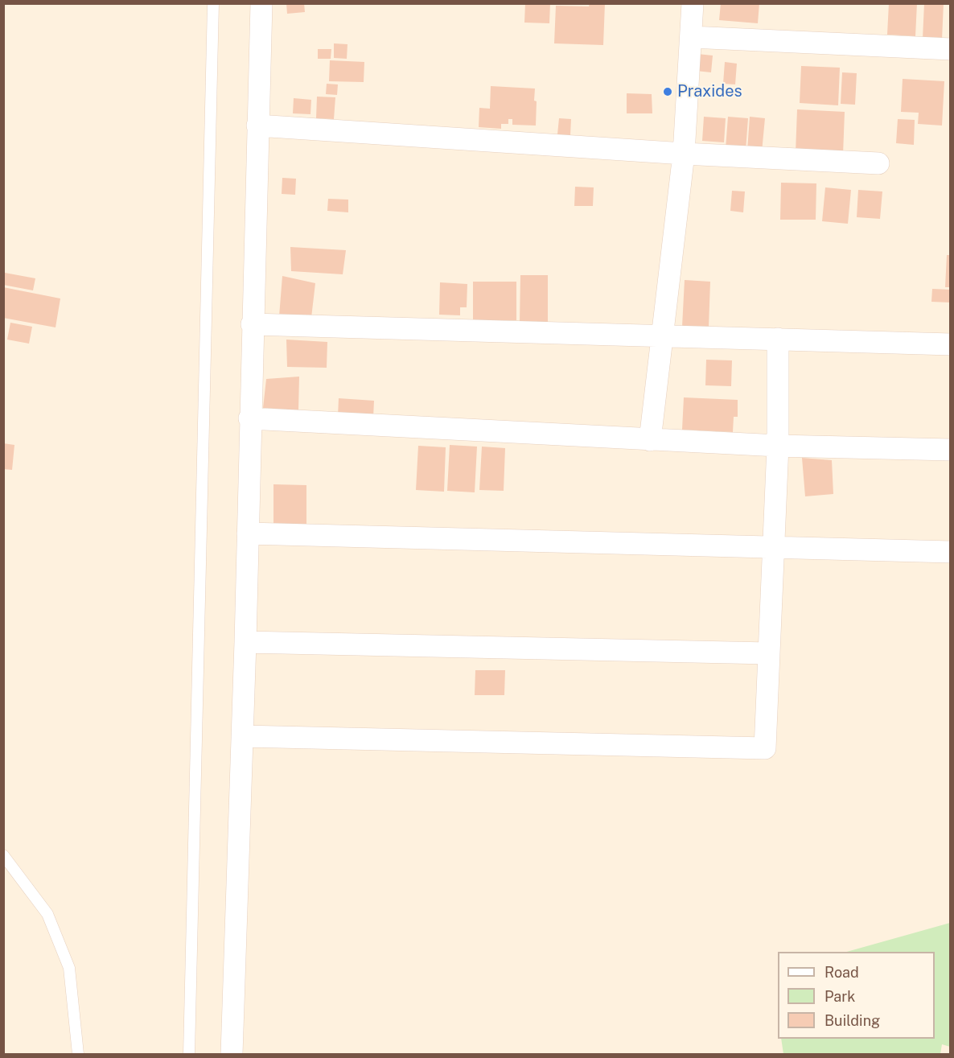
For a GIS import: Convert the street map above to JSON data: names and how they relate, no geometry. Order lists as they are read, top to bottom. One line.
{"places":["Praxides"],"legend":["Road","Park","Building"]}
